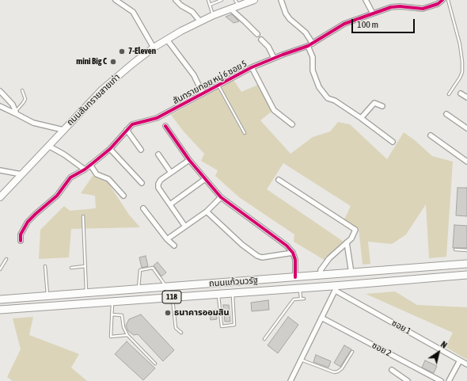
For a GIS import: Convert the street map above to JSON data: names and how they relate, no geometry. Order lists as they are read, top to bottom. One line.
{"streets":{"main road":["ถนนสันทรายสายเก่า","ถนนแก้วนวรัฐ","118"],"street":["สันทรายทอย หมู่ 6 ซอย 5","ซอย 1","ซอย 2"]},"crossings":[["ถนนแก้วนวรัฐ","ซอย 1"]],"places":["7-Eleven","mini Big C","ธนาคารออมสิน"],"scale_bar":"100 m","north":"top right"}
